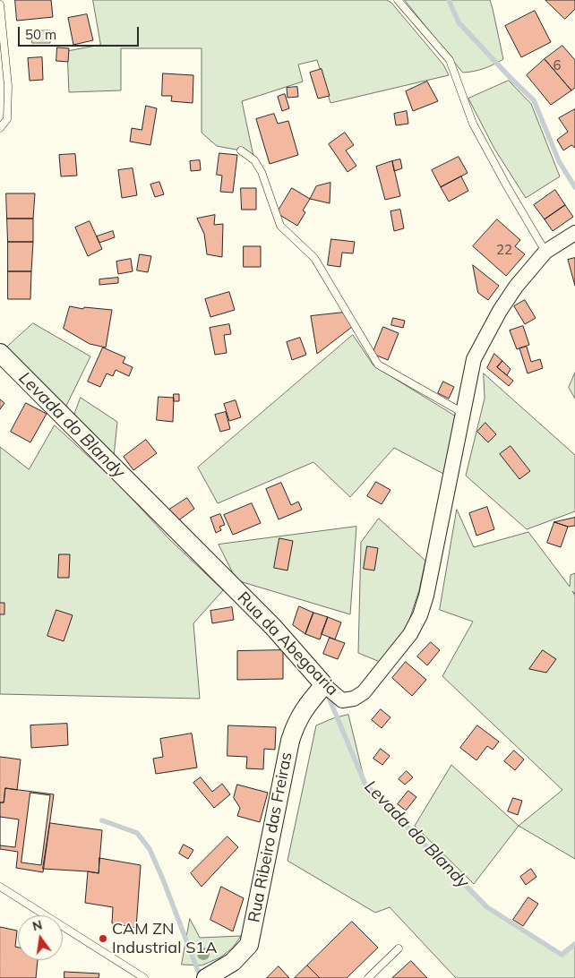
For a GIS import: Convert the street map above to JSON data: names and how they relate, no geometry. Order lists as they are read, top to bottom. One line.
{"streets":{"street":["Rua da Abegoaria","Rua Ribeiro das Freiras"]},"crossings":[["Rua da Abegoaria","Rua Ribeiro das Freiras"]],"water":["Levada do Blandy"],"places":["CAM ZN Industrial S1A"],"house_numbers":["6","22"],"scale_bar":"50 m","north":"top"}
